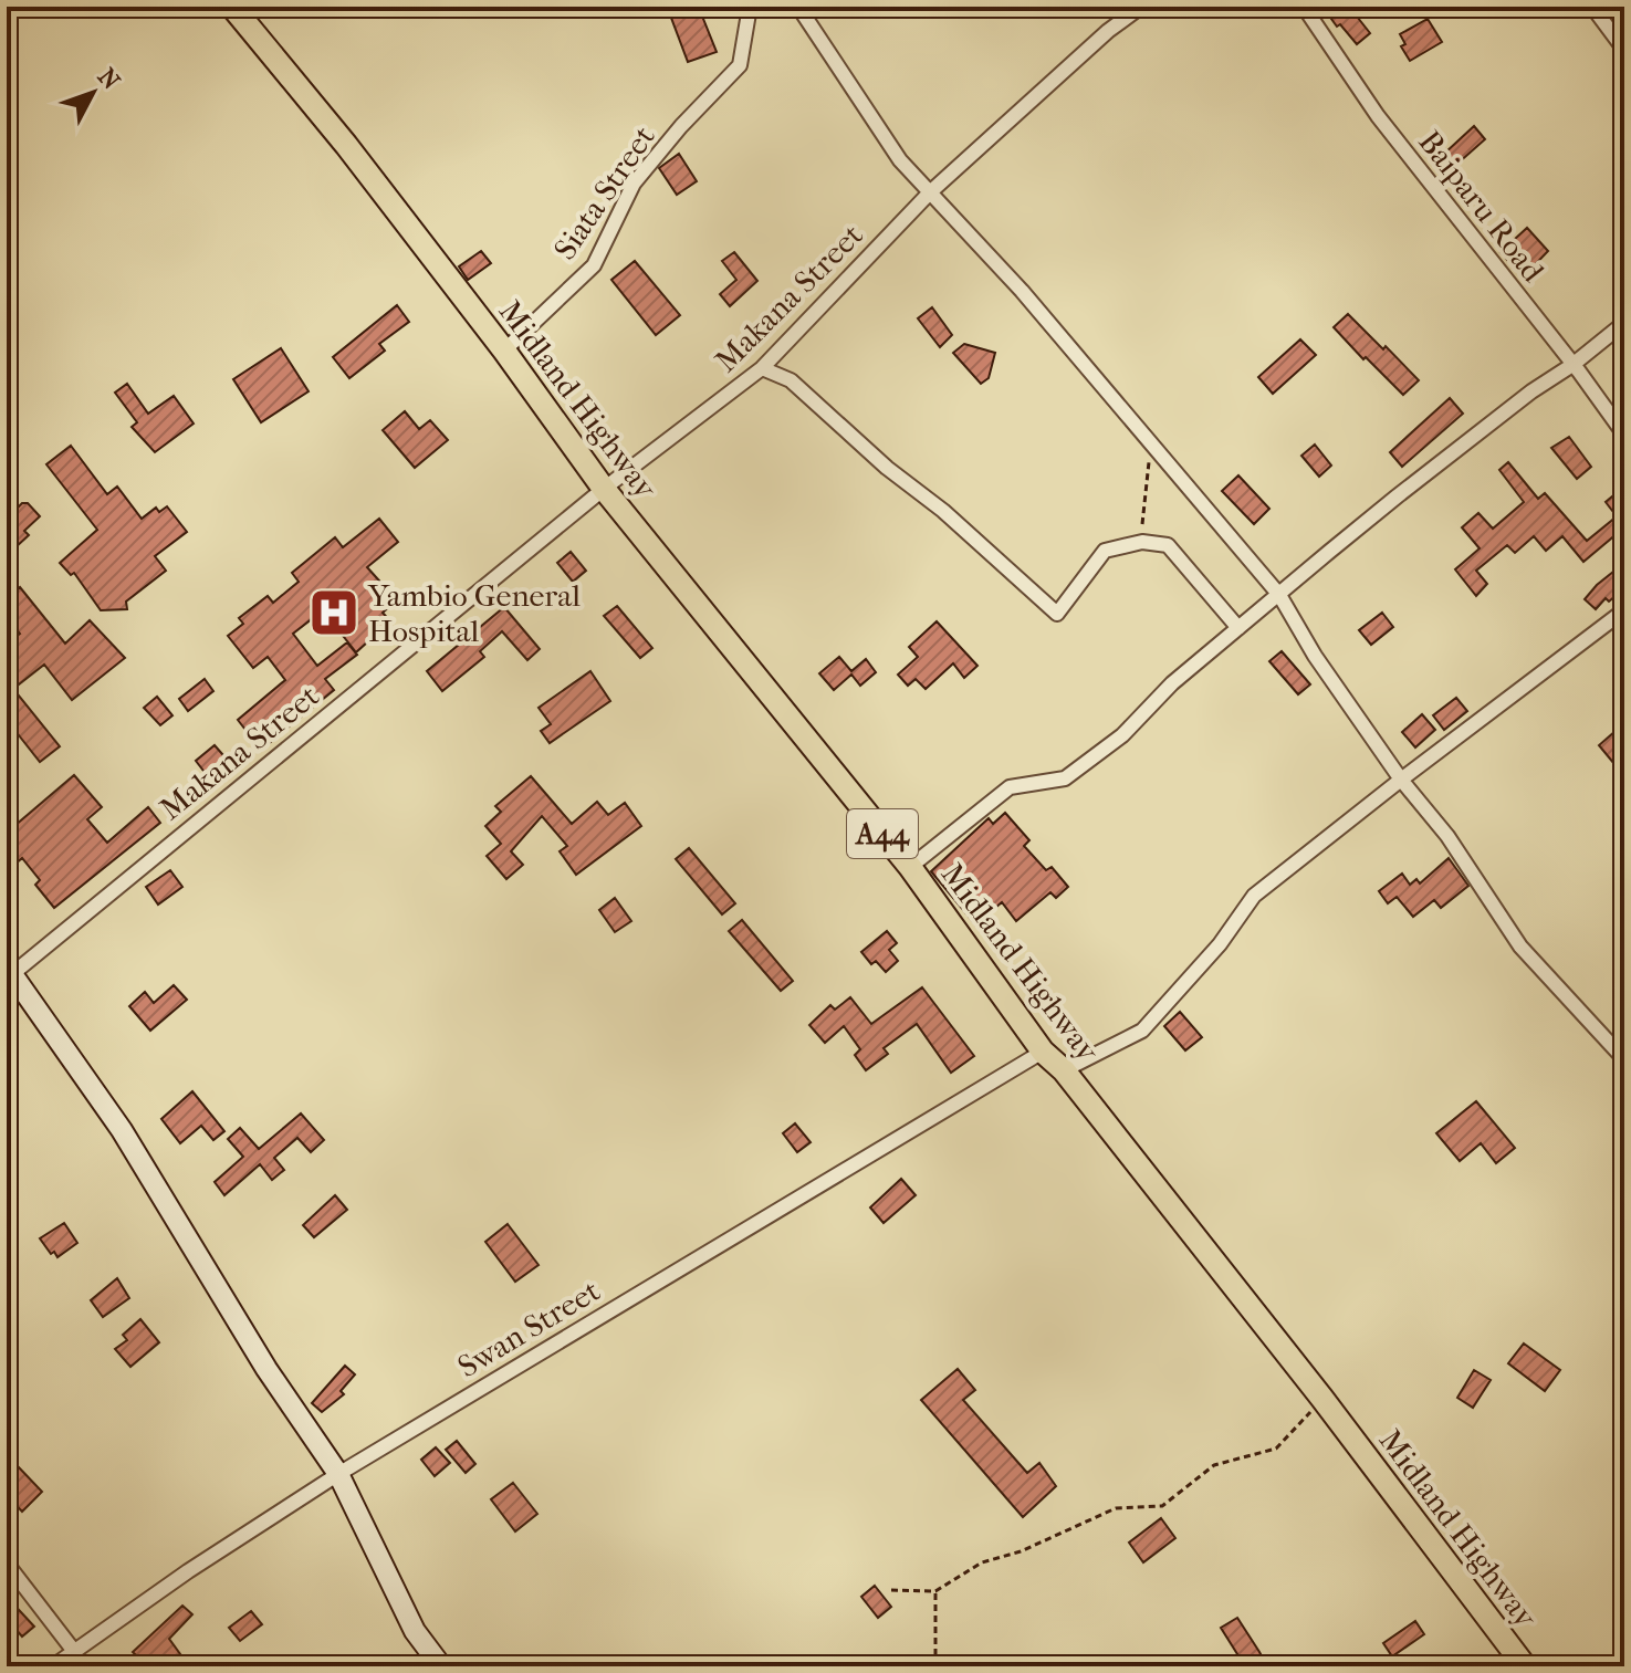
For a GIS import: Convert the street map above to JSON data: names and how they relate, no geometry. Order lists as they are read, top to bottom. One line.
{"streets":{"main road":["Midland Highway","A44"],"street":["Siata Street","Baiparu Road","Makana Street","Swan Street"]},"crossings":[["Siata Street","Midland Highway"],["Makana Street","Midland Highway"],["Midland Highway","Swan Street"]],"places":{"hospital":["Yambio General Hospital"]},"north":"top right"}
